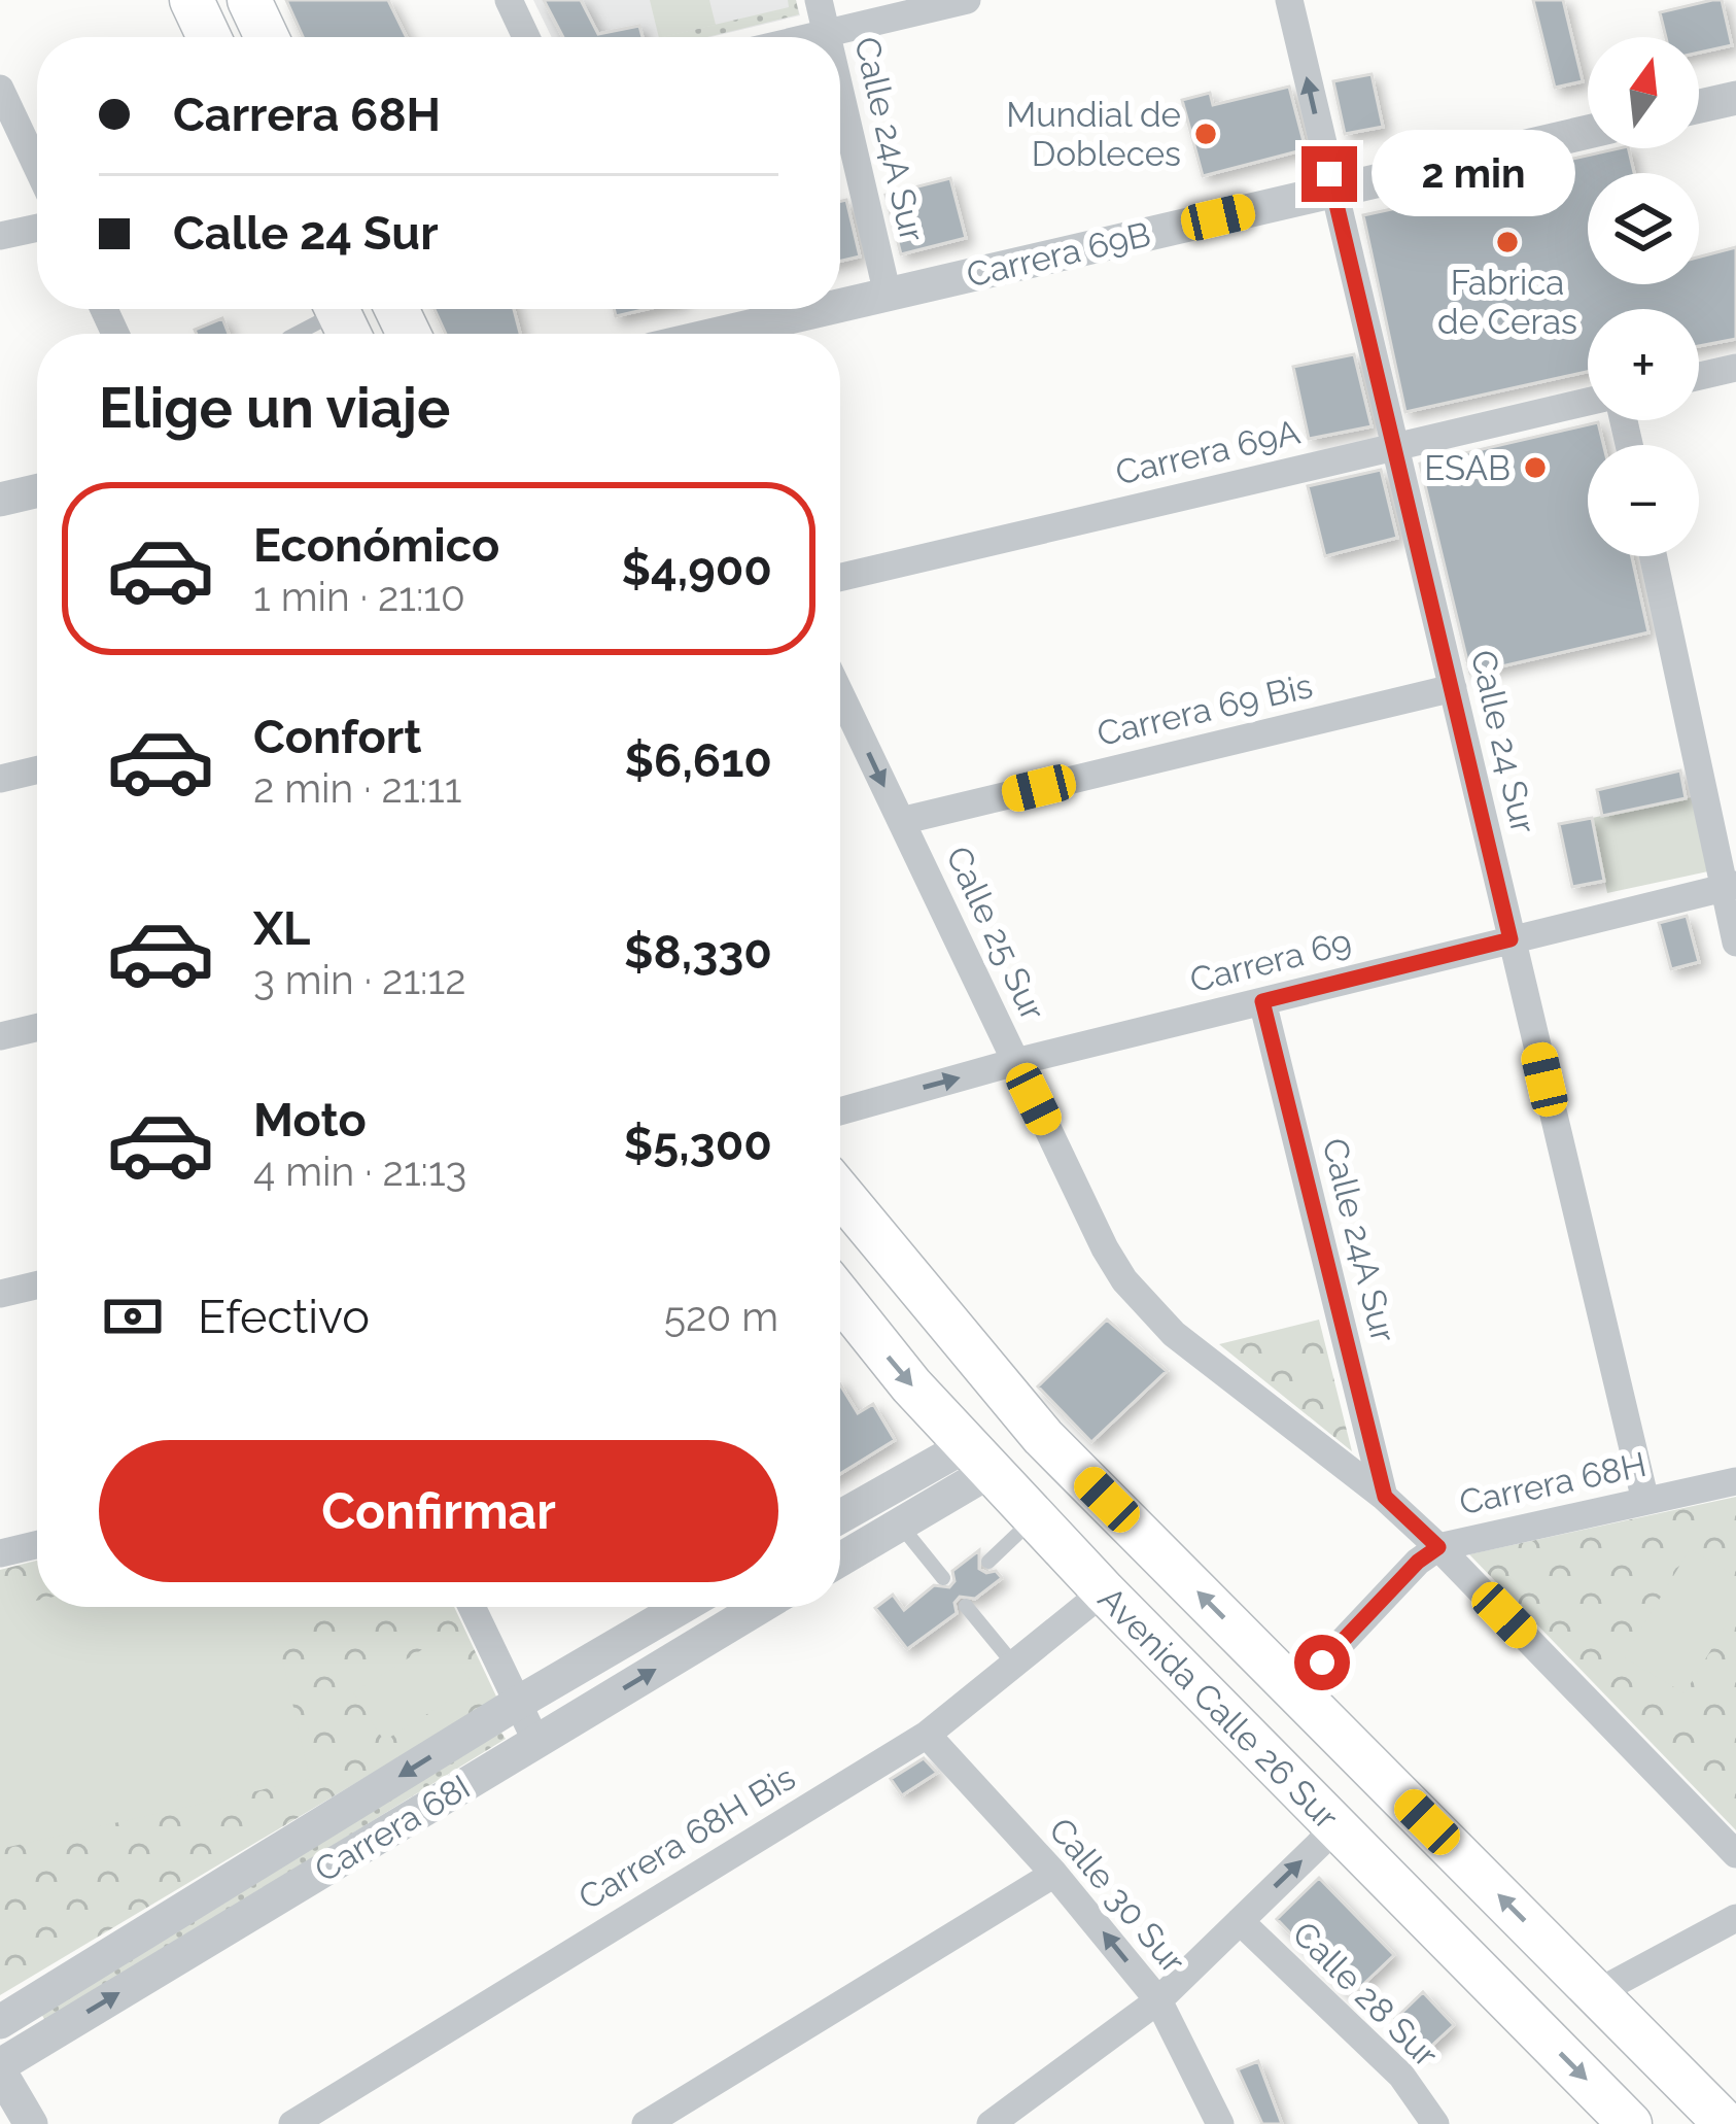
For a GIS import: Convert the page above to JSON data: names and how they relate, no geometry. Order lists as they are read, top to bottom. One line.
{"streets":{"main road":["Avenida Calle 26 Sur"],"street":["Calle 24A Sur","Carrera 69B","Carrera 69A","Carrera 69 Bis","Calle 24 Sur","Calle 25 Sur","Carrera 69","Carrera 68H","Carrera 68I","Carrera 68H Bis","Calle 30 Sur","Calle 28 Sur"]},"crossings":[["Calle 24A Sur","Carrera 69B"],["Calle 24A Sur","Calle 25 Sur"],["Calle 24A Sur","Carrera 69"],["Carrera 69B","Calle 24 Sur"],["Carrera 69A","Calle 24 Sur"],["Carrera 69 Bis","Calle 24 Sur"],["Carrera 69 Bis","Calle 25 Sur"],["Calle 24 Sur","Carrera 69"],["Calle 24 Sur","Carrera 68H"],["Calle 25 Sur","Carrera 69"],["Calle 25 Sur","Carrera 68H"],["Carrera 68H","Avenida Calle 26 Sur"],["Avenida Calle 26 Sur","Carrera 68H Bis"],["Carrera 68H Bis","Calle 30 Sur"]],"places":["Mundial de Dobleces","Fabrica de Ceras","ESAB"],"north":"top","page":{"map_buttons":["+","−"],"banner":["Carrera 68H","Calle 24 Sur"],"bubble":"2 min","heading":"Elige un viaje","list":[{"name":"Económico","note":"1 min · 21:10","value":"$4,900"},{"name":"Confort","note":"2 min · 21:11","value":"$6,610"},{"name":"XL","note":"3 min · 21:12","value":"$8,330"},{"name":"Moto","note":"4 min · 21:13","value":"$5,300"}],"pay":["Efectivo","520 m"],"buttons":"Confirmar"}}
